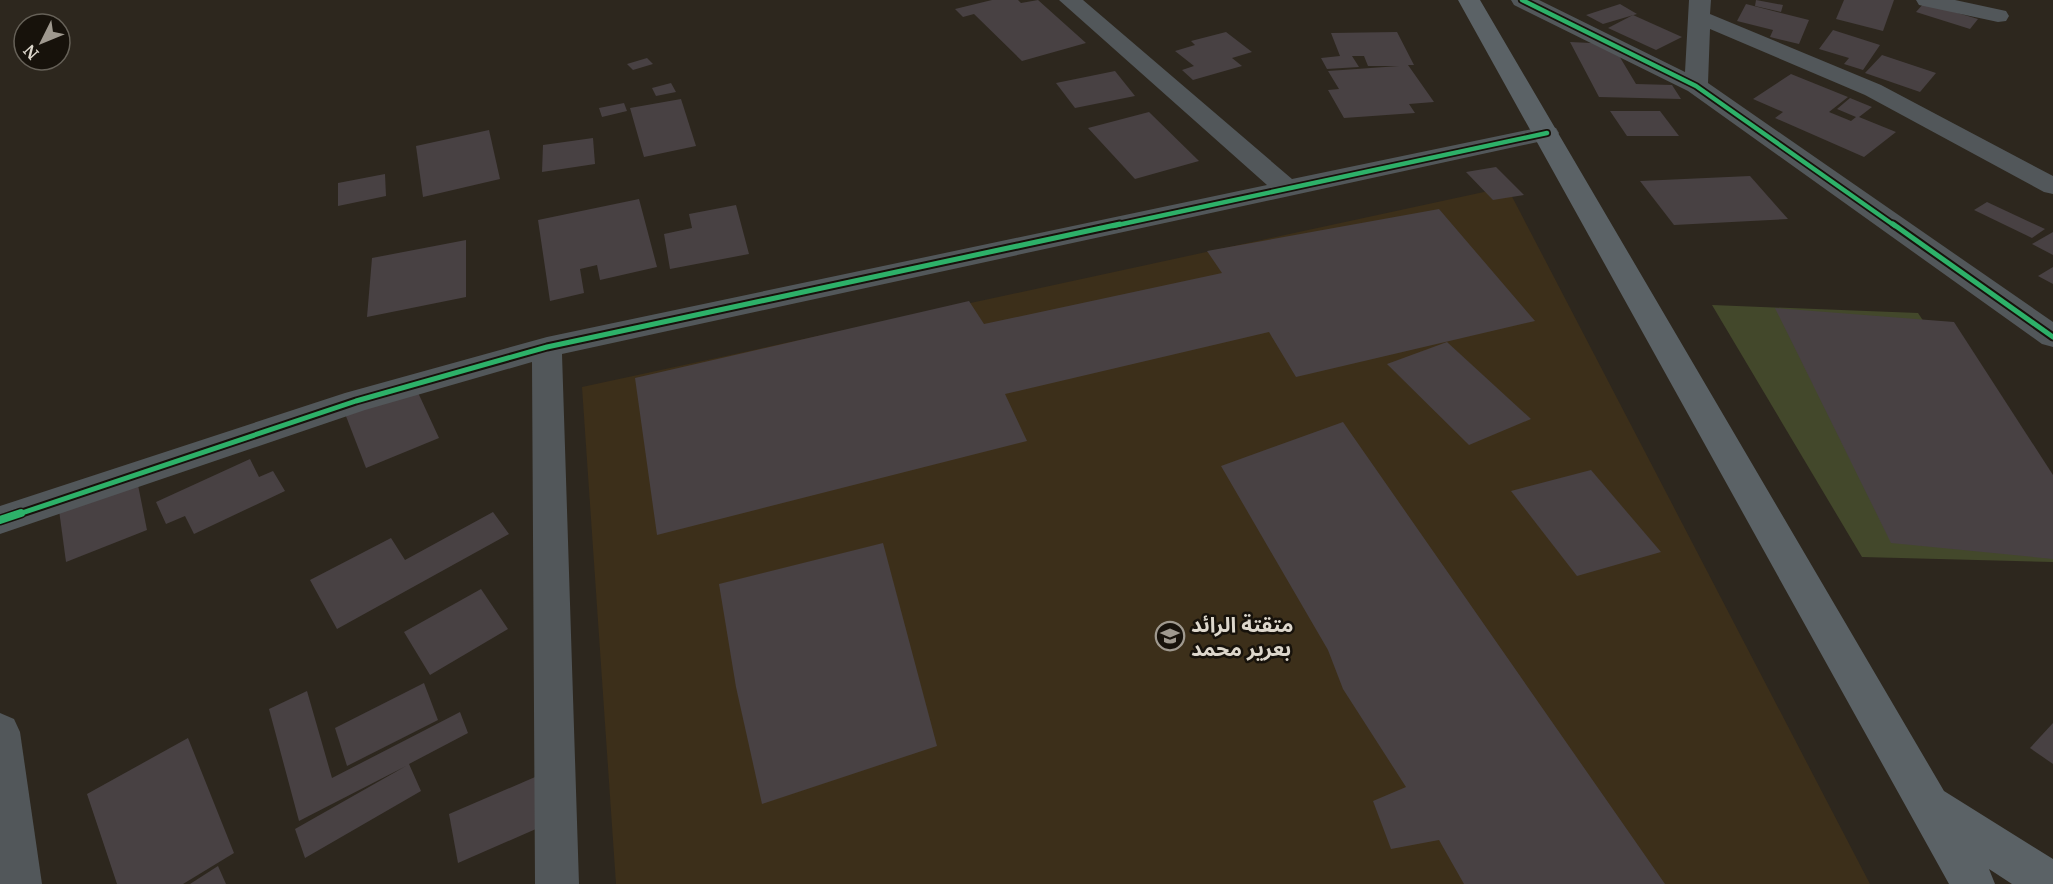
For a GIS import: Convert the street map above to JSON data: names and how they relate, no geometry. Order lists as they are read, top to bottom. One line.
{"places":{"school or university":["متقتة الرائد بعرير محمد"]},"north":"bottom left"}
